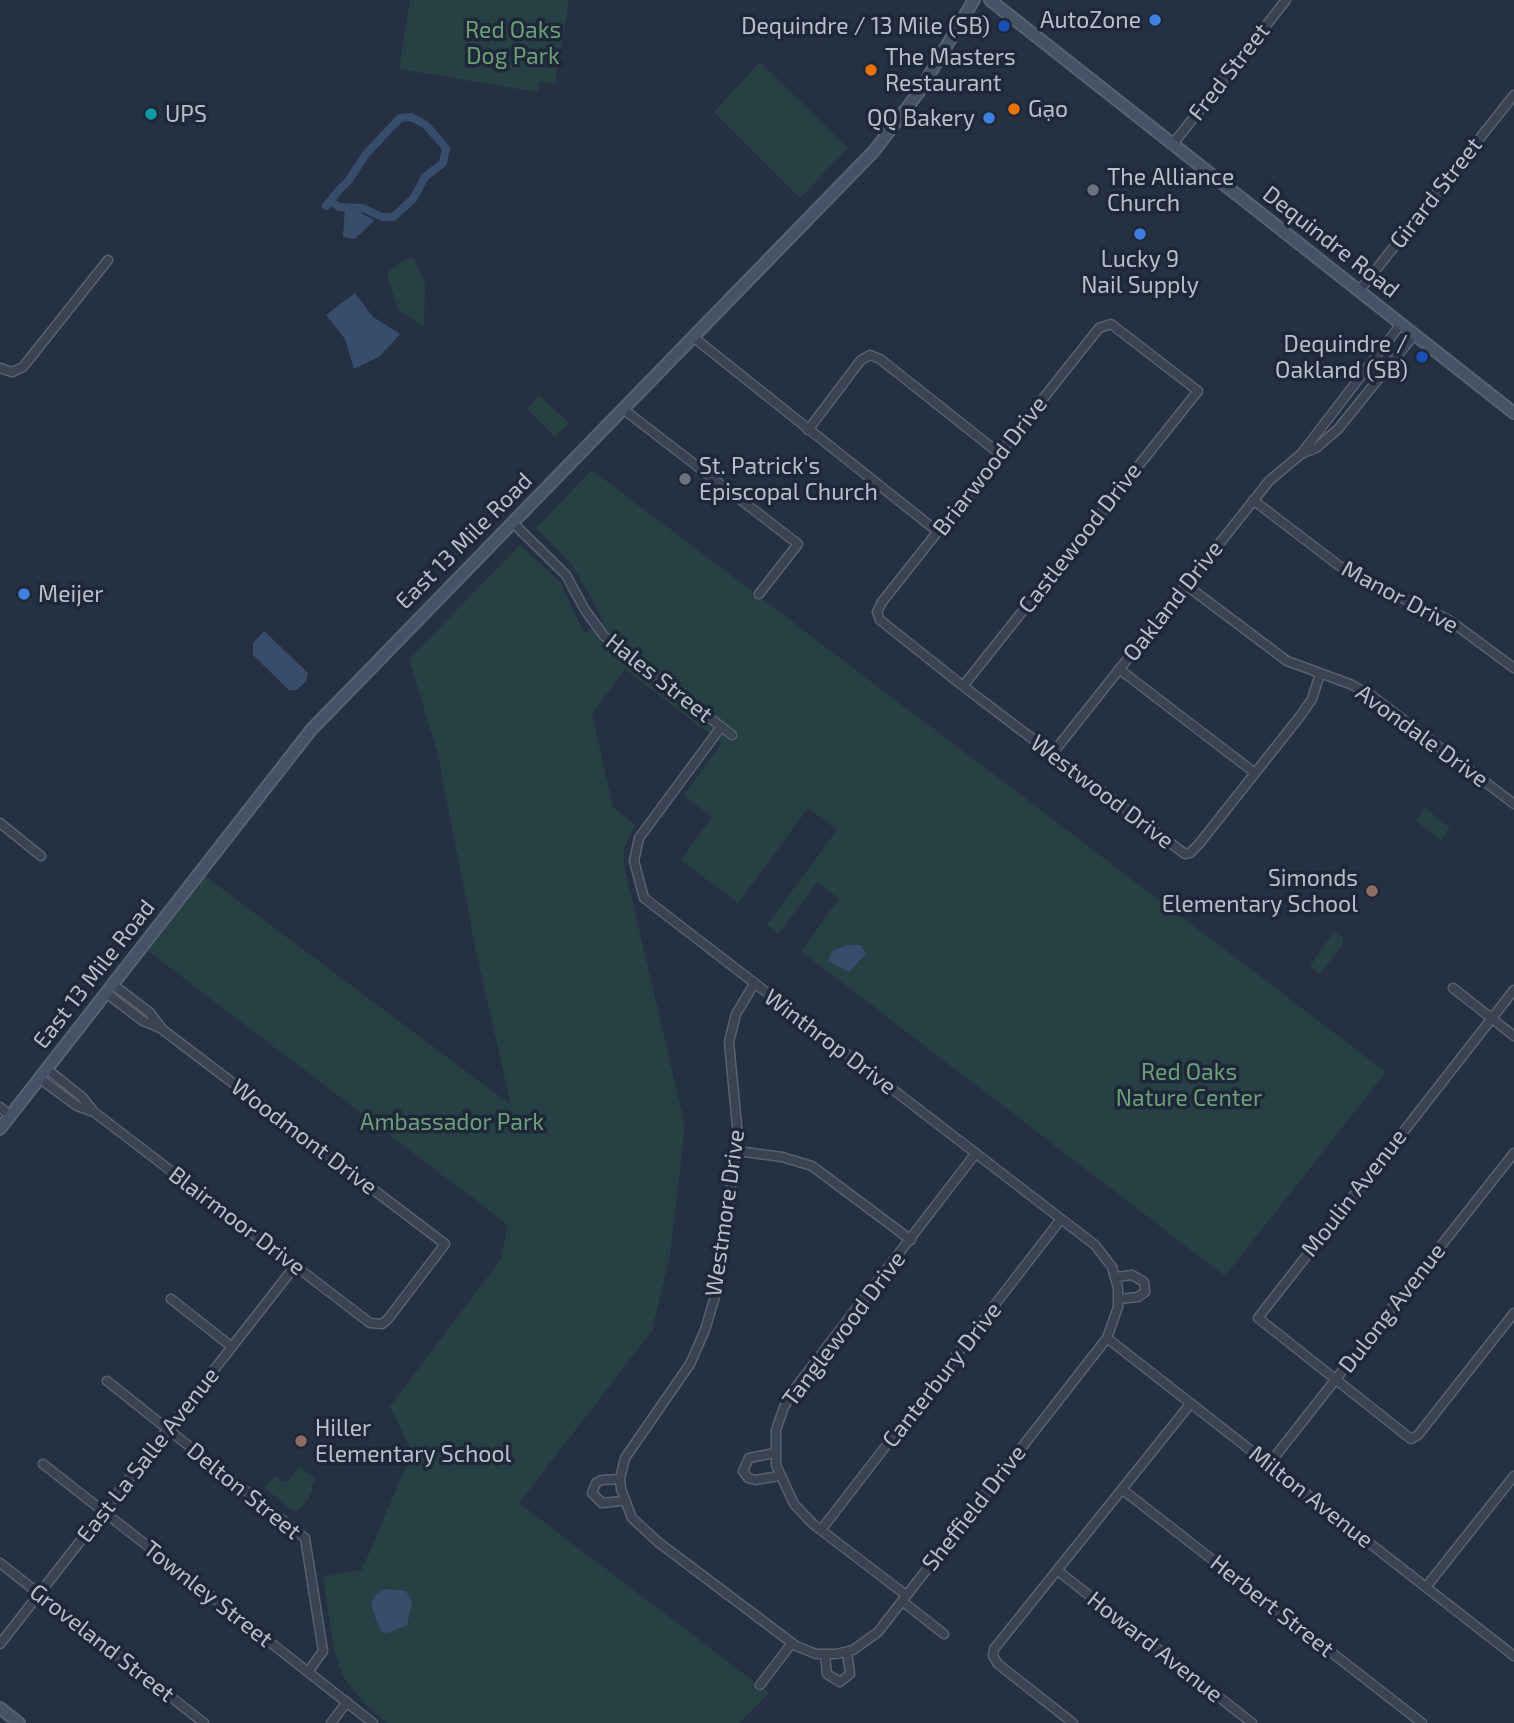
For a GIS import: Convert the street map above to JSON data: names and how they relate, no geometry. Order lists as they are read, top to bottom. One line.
{"streets":{"main road":["Dequindre Road","East 13 Mile Road"],"street":["Fred Street","Girard Street","Briarwood Drive","Castlewood Drive","Manor Drive","Oakland Drive","Hales Street","Avondale Drive","Westwood Drive","Winthrop Drive","Woodmont Drive","Moulin Avenue","Westmore Drive","Blairmoor Drive","Dulong Avenue","Tanglewood Drive","Canterbury Drive","East La Salle Avenue","Delton Street","Milton Avenue","Sheffield Drive","Townley Street","Herbert Street","Groveland Street","Howard Avenue"]},"crossings":[["Fred Street","Dequindre Road"],["Girard Street","Dequindre Road"],["Dequindre Road","Oakland Drive"],["Briarwood Drive","Castlewood Drive"],["Briarwood Drive","Westwood Drive"],["Castlewood Drive","Westwood Drive"],["East 13 Mile Road","Hales Street"],["East 13 Mile Road","Woodmont Drive"],["East 13 Mile Road","Blairmoor Drive"],["Manor Drive","Oakland Drive"],["Oakland Drive","Avondale Drive"],["Oakland Drive","Westwood Drive"],["Hales Street","Winthrop Drive"],["Avondale Drive","Westwood Drive"],["Winthrop Drive","Westmore Drive"],["Winthrop Drive","Tanglewood Drive"],["Winthrop Drive","Canterbury Drive"],["Winthrop Drive","Milton Avenue"],["Winthrop Drive","Sheffield Drive"],["Woodmont Drive","Blairmoor Drive"],["Moulin Avenue","Dulong Avenue"],["Westmore Drive","Sheffield Drive"],["Blairmoor Drive","East La Salle Avenue"],["Dulong Avenue","Milton Avenue"],["Tanglewood Drive","Canterbury Drive"],["Tanglewood Drive","Sheffield Drive"],["East La Salle Avenue","Delton Street"],["East La Salle Avenue","Townley Street"],["East La Salle Avenue","Groveland Street"],["Delton Street","Townley Street"],["Milton Avenue","Sheffield Drive"]],"parks":["Red Oaks Dog Park","Red Oaks Nature Center","Ambassador Park"],"places":["AutoZone","Dequindre / 13 Mile (SB)","The Masters Restaurant","Gạo","UPS","QQ Bakery","The Alliance Church","Lucky 9 Nail Supply","Dequindre / Oakland (SB)","St. Patrick's Episcopal Church","Meijer","Simonds Elementary School","Hiller Elementary School"]}
